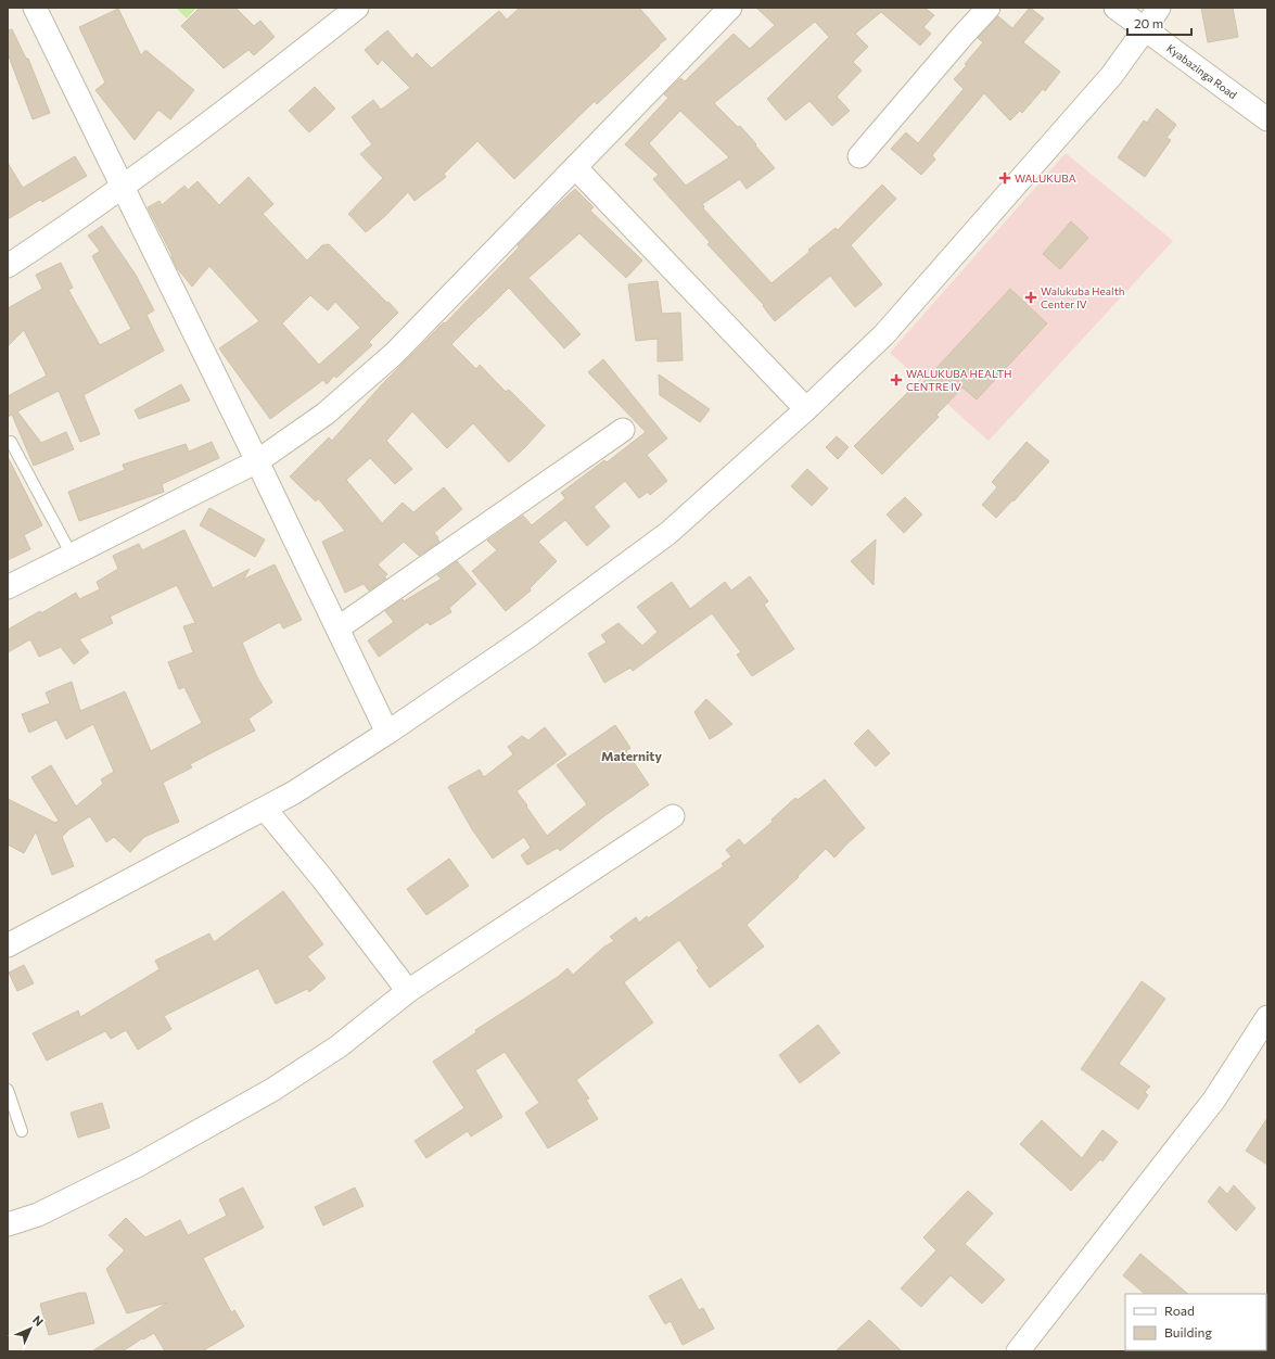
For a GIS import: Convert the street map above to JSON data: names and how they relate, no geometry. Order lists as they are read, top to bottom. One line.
{"streets":{"street":["Kyabazinga Road"]},"districts":["Maternity"],"places":{"health":["WALUKUBA","Walukuba Health Center IV","WALUKUBA HEALTH CENTRE IV"]},"legend":["Road","Building"],"scale_bar":"20 m","north":"top right"}
